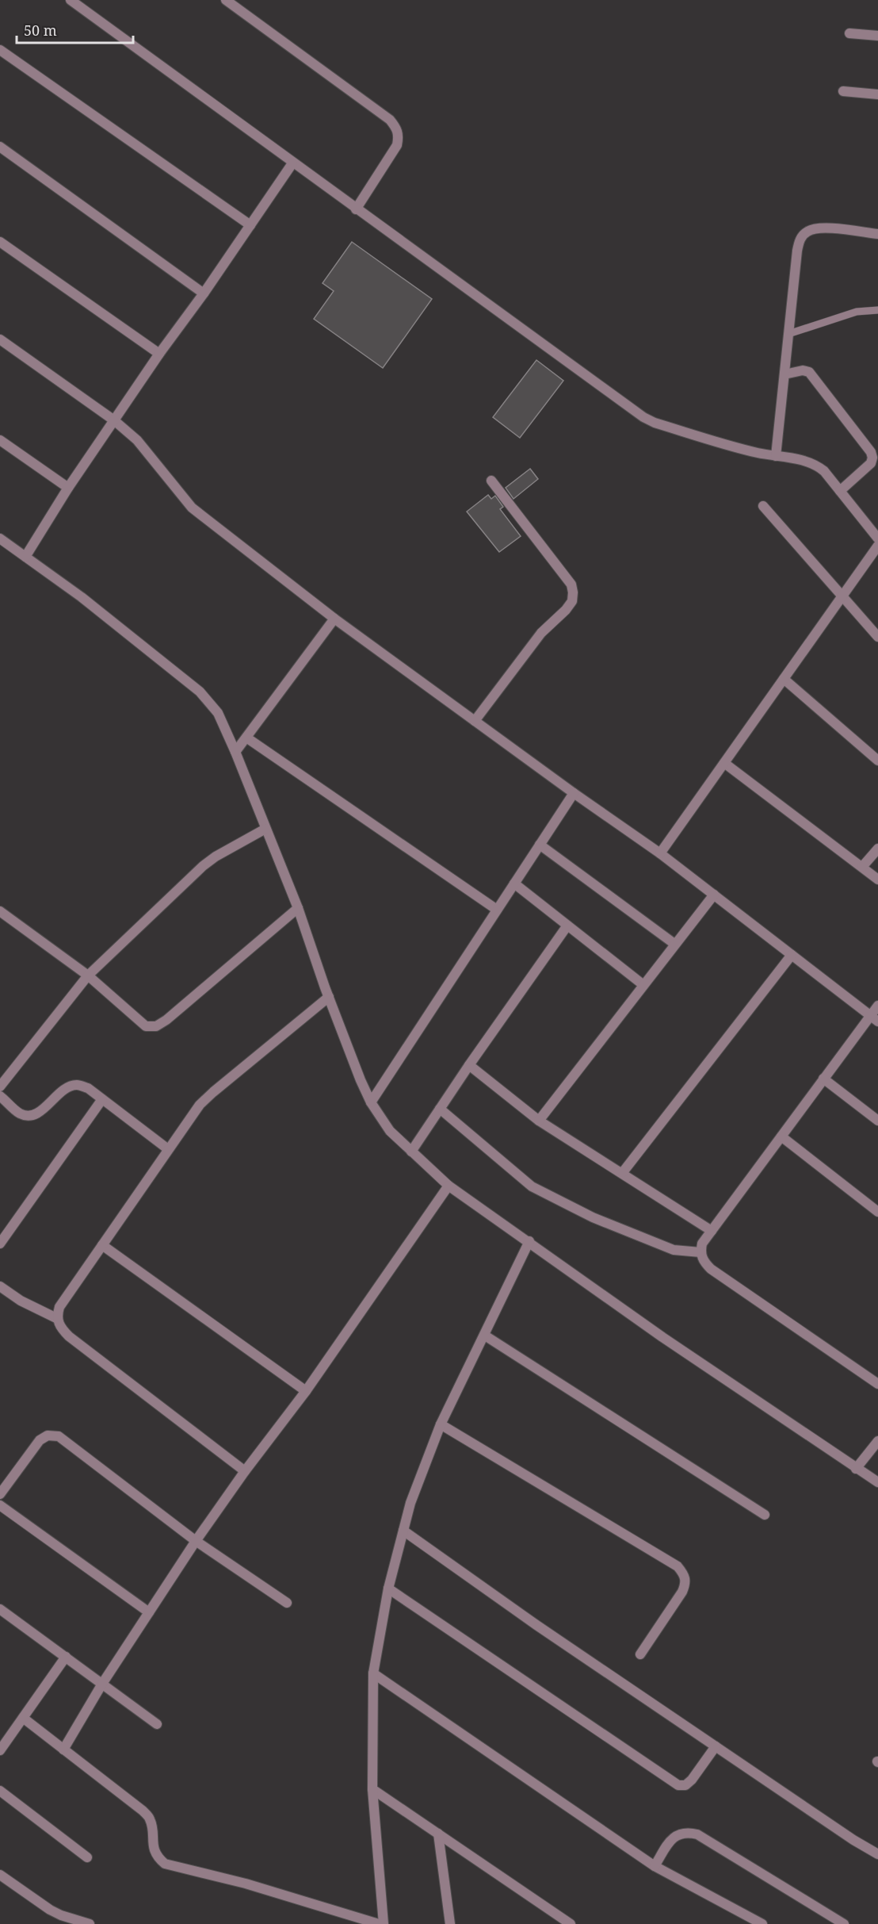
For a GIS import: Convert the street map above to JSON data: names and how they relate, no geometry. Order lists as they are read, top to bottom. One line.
{"scale_bar":"50 m"}
